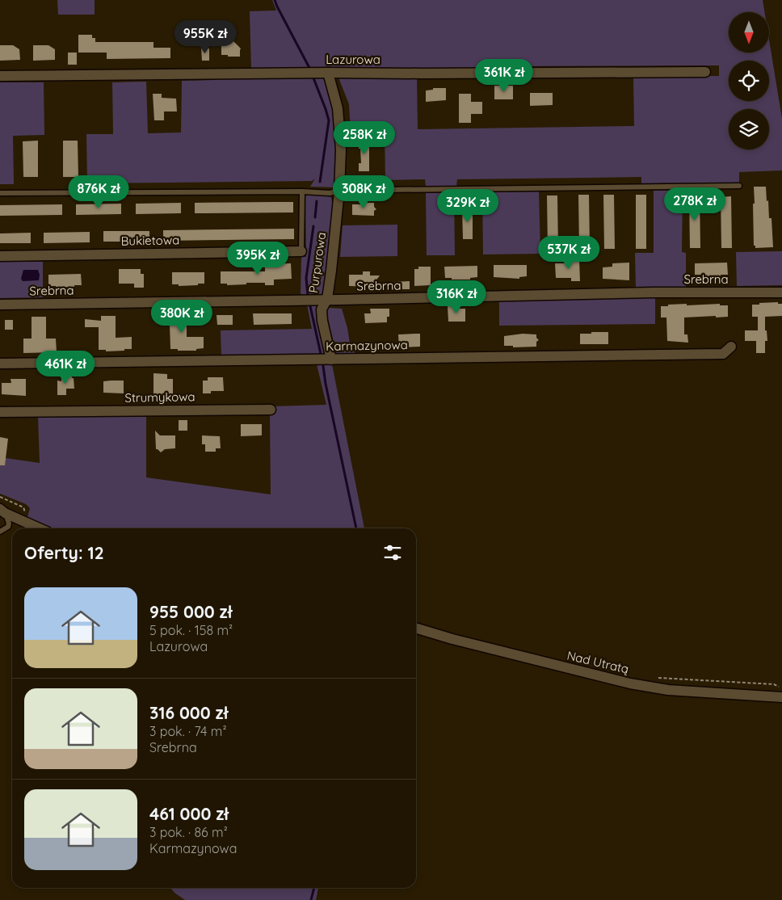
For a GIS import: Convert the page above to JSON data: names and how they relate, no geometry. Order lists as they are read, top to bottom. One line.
{"streets":{"street":["Lazurowa","Bukietowa","Purpurowa","Srebrna","Karmazynowa","Strumykowa","Nad Utratą"]},"crossings":[["Lazurowa","Purpurowa"],["Purpurowa","Srebrna"],["Purpurowa","Karmazynowa"]],"north":"bottom","page":{"price":["955K zł","361K zł","258K zł","876K zł","308K zł","278K zł","329K zł","537K zł","395K zł","316K zł","380K zł","461K zł"],"heading":"Oferty: 12","list":[{"name":"955 000 zł","note":"5 pok. · 158 m² · Lazurowa"},{"name":"316 000 zł","note":"3 pok. · 74 m² · Srebrna"},{"name":"461 000 zł","note":"3 pok. · 86 m² · Karmazynowa"}]}}
